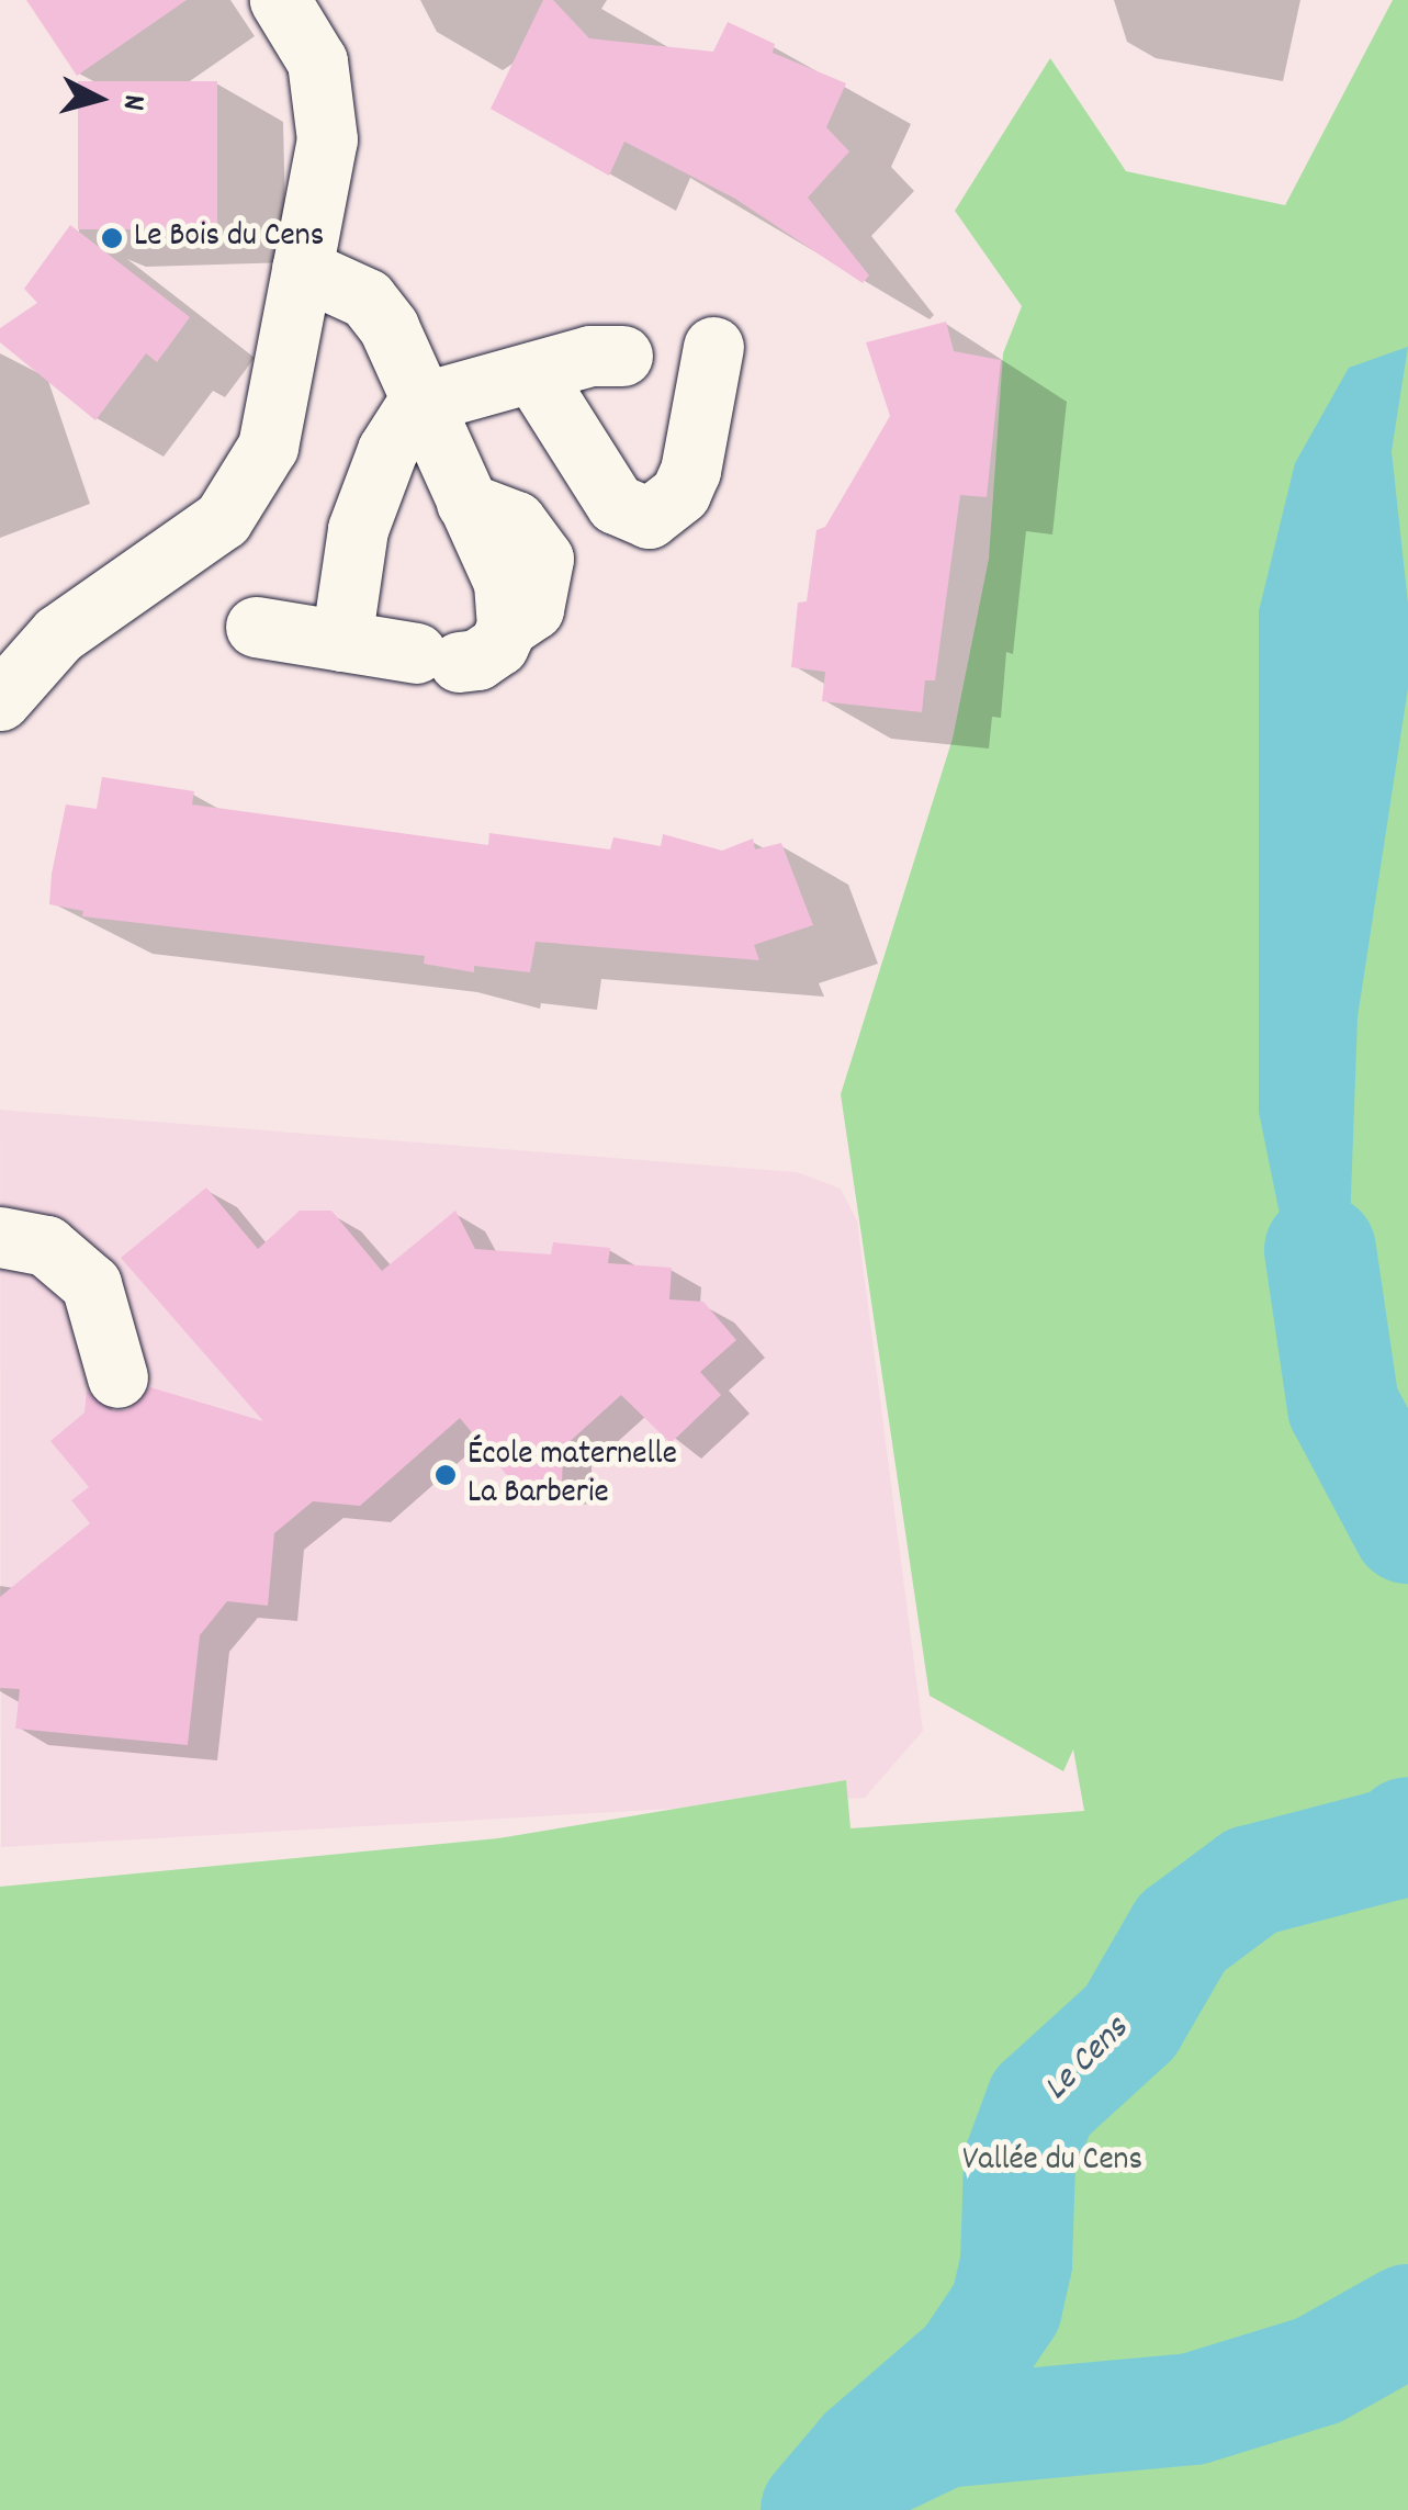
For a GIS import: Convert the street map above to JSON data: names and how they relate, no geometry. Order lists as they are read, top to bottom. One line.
{"water":["Le Cens"],"parks":["Vallée du Cens"],"places":["Le Bois du Cens","École maternelle La Barberie"],"north":"right"}
